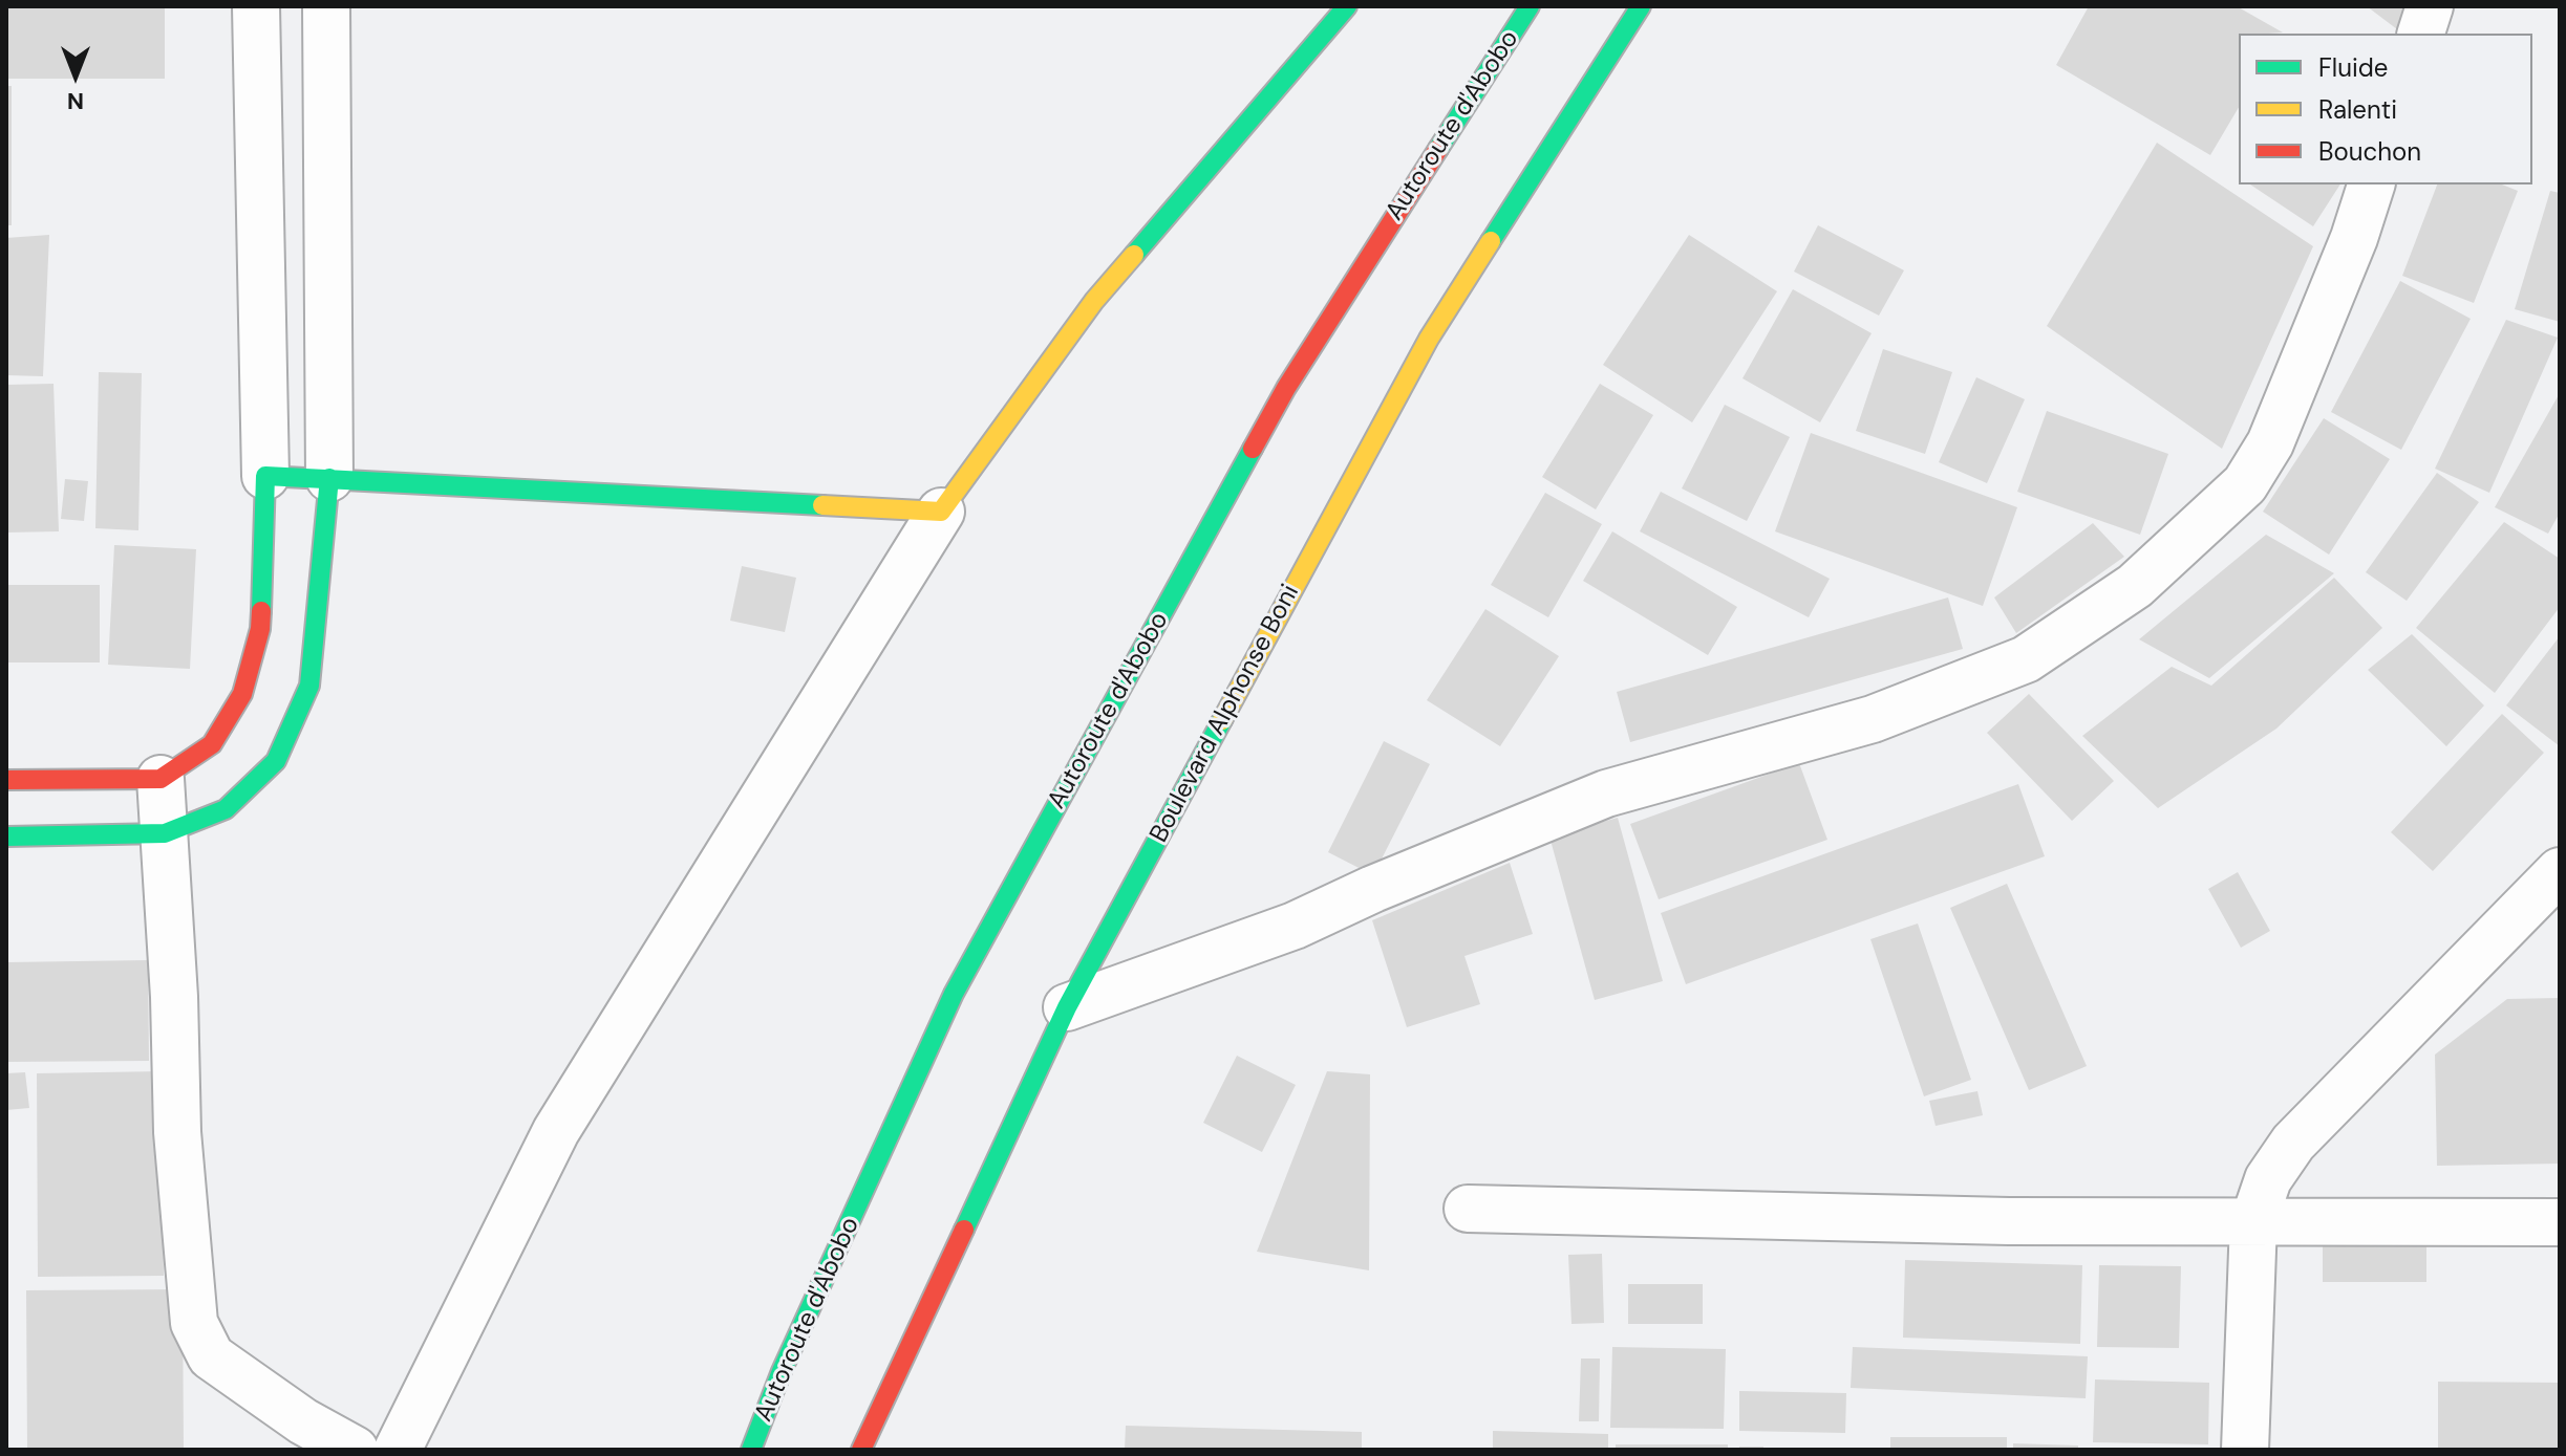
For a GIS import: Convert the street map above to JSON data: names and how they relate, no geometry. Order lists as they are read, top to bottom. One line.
{"streets":{"main road":["Autoroute d'Abobo","Boulevard Alphonse Boni"]},"legend":["Fluide","Ralenti","Bouchon"],"north":"bottom"}
